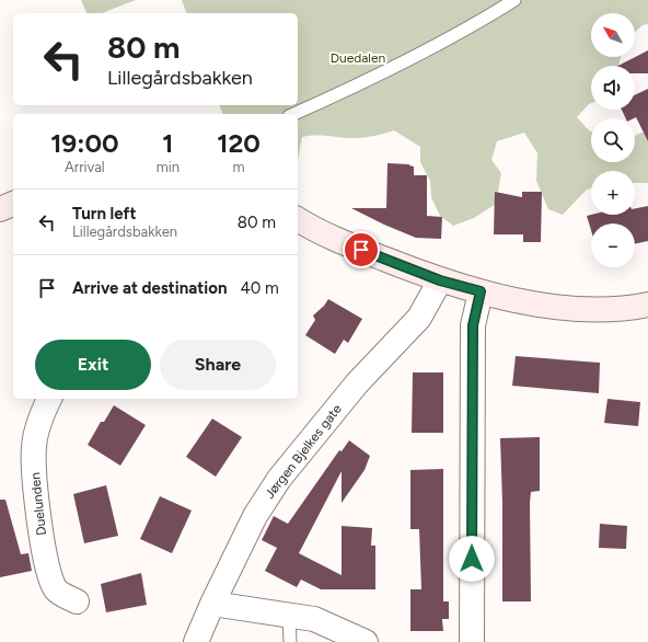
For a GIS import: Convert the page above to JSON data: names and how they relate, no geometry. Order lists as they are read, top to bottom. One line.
{"streets":{"street":["Jørgen Bjelkes gate","Duelunden"]},"parks":["Duedalen"],"north":"top left","page":{"map_buttons":["+","−"],"turn":["80 m","Lillegårdsbakken"],"eta":["19:00","Arrival","1","min","120","m"],"list":[{"name":"Turn left","note":"Lillegårdsbakken","value":"80 m"},{"name":"Arrive at destination","value":"40 m"}],"buttons":["Exit","Share"]}}
